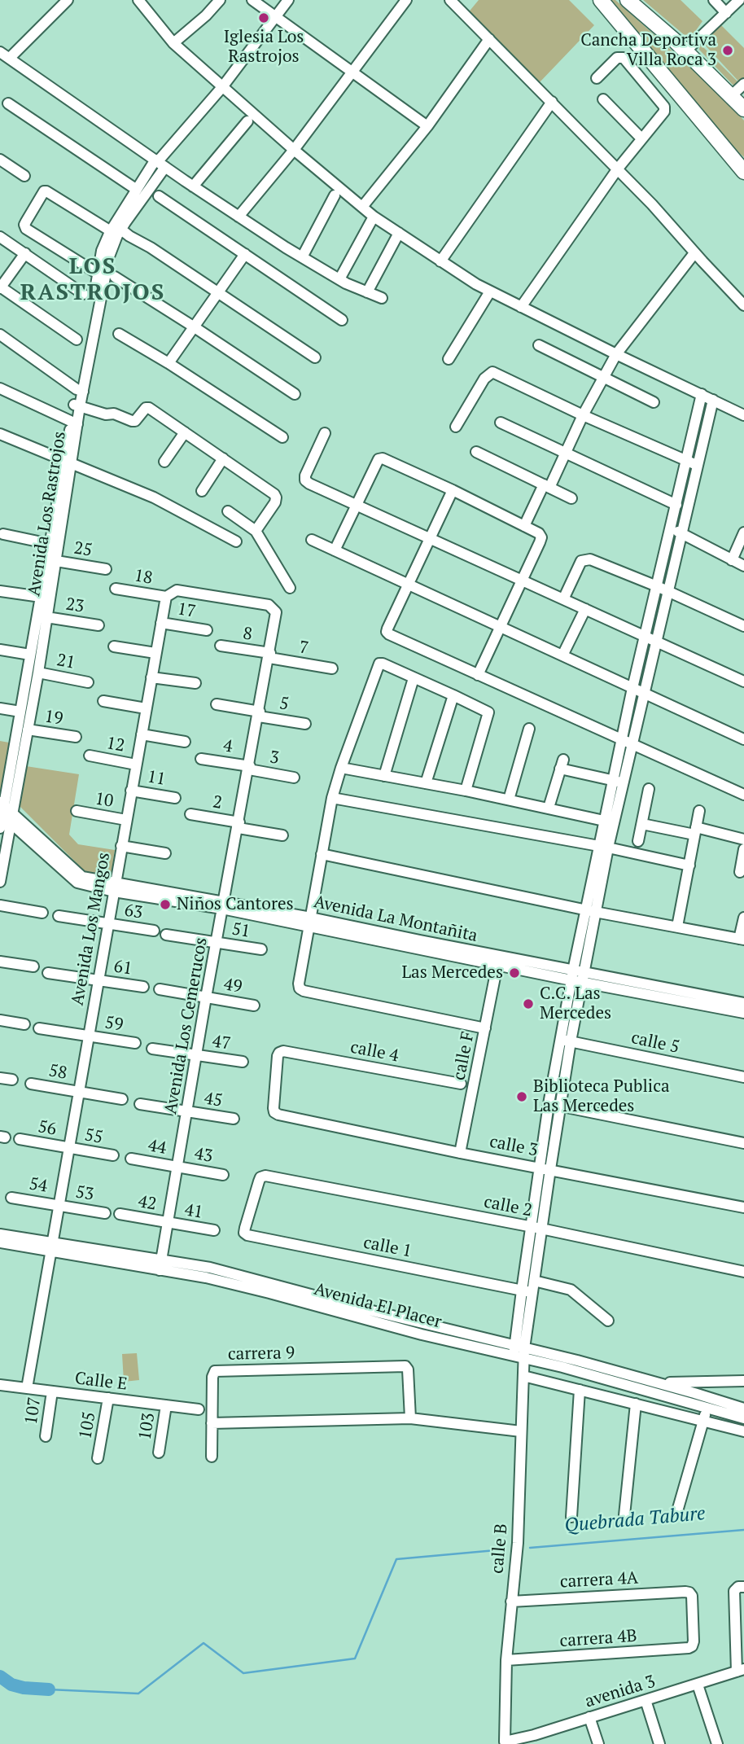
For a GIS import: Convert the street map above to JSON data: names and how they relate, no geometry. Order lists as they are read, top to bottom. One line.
{"streets":{"street":["Avenida Los Rastrojos","25","18","23","17","8","7","21","5","19","12","4","3","11","10","2","63","Avenida La Montañita","Avenida Los Mangos","51","61","49","59","Avenida Los Cemerucos","47","calle 5","calle 4","calle F","58","45","56","55","calle 3","44","43","54","53","42","calle 2","41","calle 1","Avenida El Placer","carrera 9","Calle E","107","105","103","calle B","carrera 4A","carrera 4B","avenida 3"]},"crossings":[["Avenida Los Rastrojos","25"],["Avenida Los Rastrojos","23"],["Avenida Los Rastrojos","21"],["Avenida Los Rastrojos","19"],["Avenida Los Rastrojos","Avenida La Montañita"],["18","Avenida Los Mangos"],["18","Avenida Los Cemerucos"],["17","Avenida Los Mangos"],["8","7"],["8","Avenida Los Cemerucos"],["7","Avenida Los Cemerucos"],["5","Avenida Los Cemerucos"],["12","Avenida Los Mangos"],["4","3"],["4","Avenida Los Cemerucos"],["3","Avenida Los Cemerucos"],["11","Avenida Los Mangos"],["10","Avenida Los Mangos"],["2","Avenida Los Cemerucos"],["63","Avenida Los Mangos"],["Avenida La Montañita","Avenida Los Mangos"],["Avenida La Montañita","Avenida Los Cemerucos"],["Avenida La Montañita","calle F"],["Avenida Los Mangos","61"],["Avenida Los Mangos","59"],["Avenida Los Mangos","Avenida Los Cemerucos"],["Avenida Los Mangos","58"],["Avenida Los Mangos","56"],["Avenida Los Mangos","55"],["Avenida Los Mangos","54"],["Avenida Los Mangos","53"],["Avenida Los Mangos","Avenida El Placer"],["Avenida Los Mangos","Calle E"],["51","Avenida Los Cemerucos"],["49","Avenida Los Cemerucos"],["Avenida Los Cemerucos","47"],["Avenida Los Cemerucos","45"],["Avenida Los Cemerucos","44"],["Avenida Los Cemerucos","43"],["Avenida Los Cemerucos","42"],["Avenida Los Cemerucos","41"],["Avenida Los Cemerucos","Avenida El Placer"],["calle 4","calle 3"],["calle F","calle 3"],["56","55"],["44","43"],["54","53"],["42","41"],["calle 2","calle 1"],["Avenida El Placer","calle B"],["Calle E","107"],["Calle E","105"],["Calle E","103"],["calle B","carrera 4A"],["calle B","carrera 4B"],["calle B","avenida 3"],["carrera 4A","carrera 4B"]],"districts":["LOS RASTROJOS"],"water":["Quebrada Tabure"],"places":["Iglesia Los Rastrojos","Cancha Deportiva Villa Roca 3","Niños Cantores","Las Mercedes","C.C. Las Mercedes","Biblioteca Publica Las Mercedes"]}
